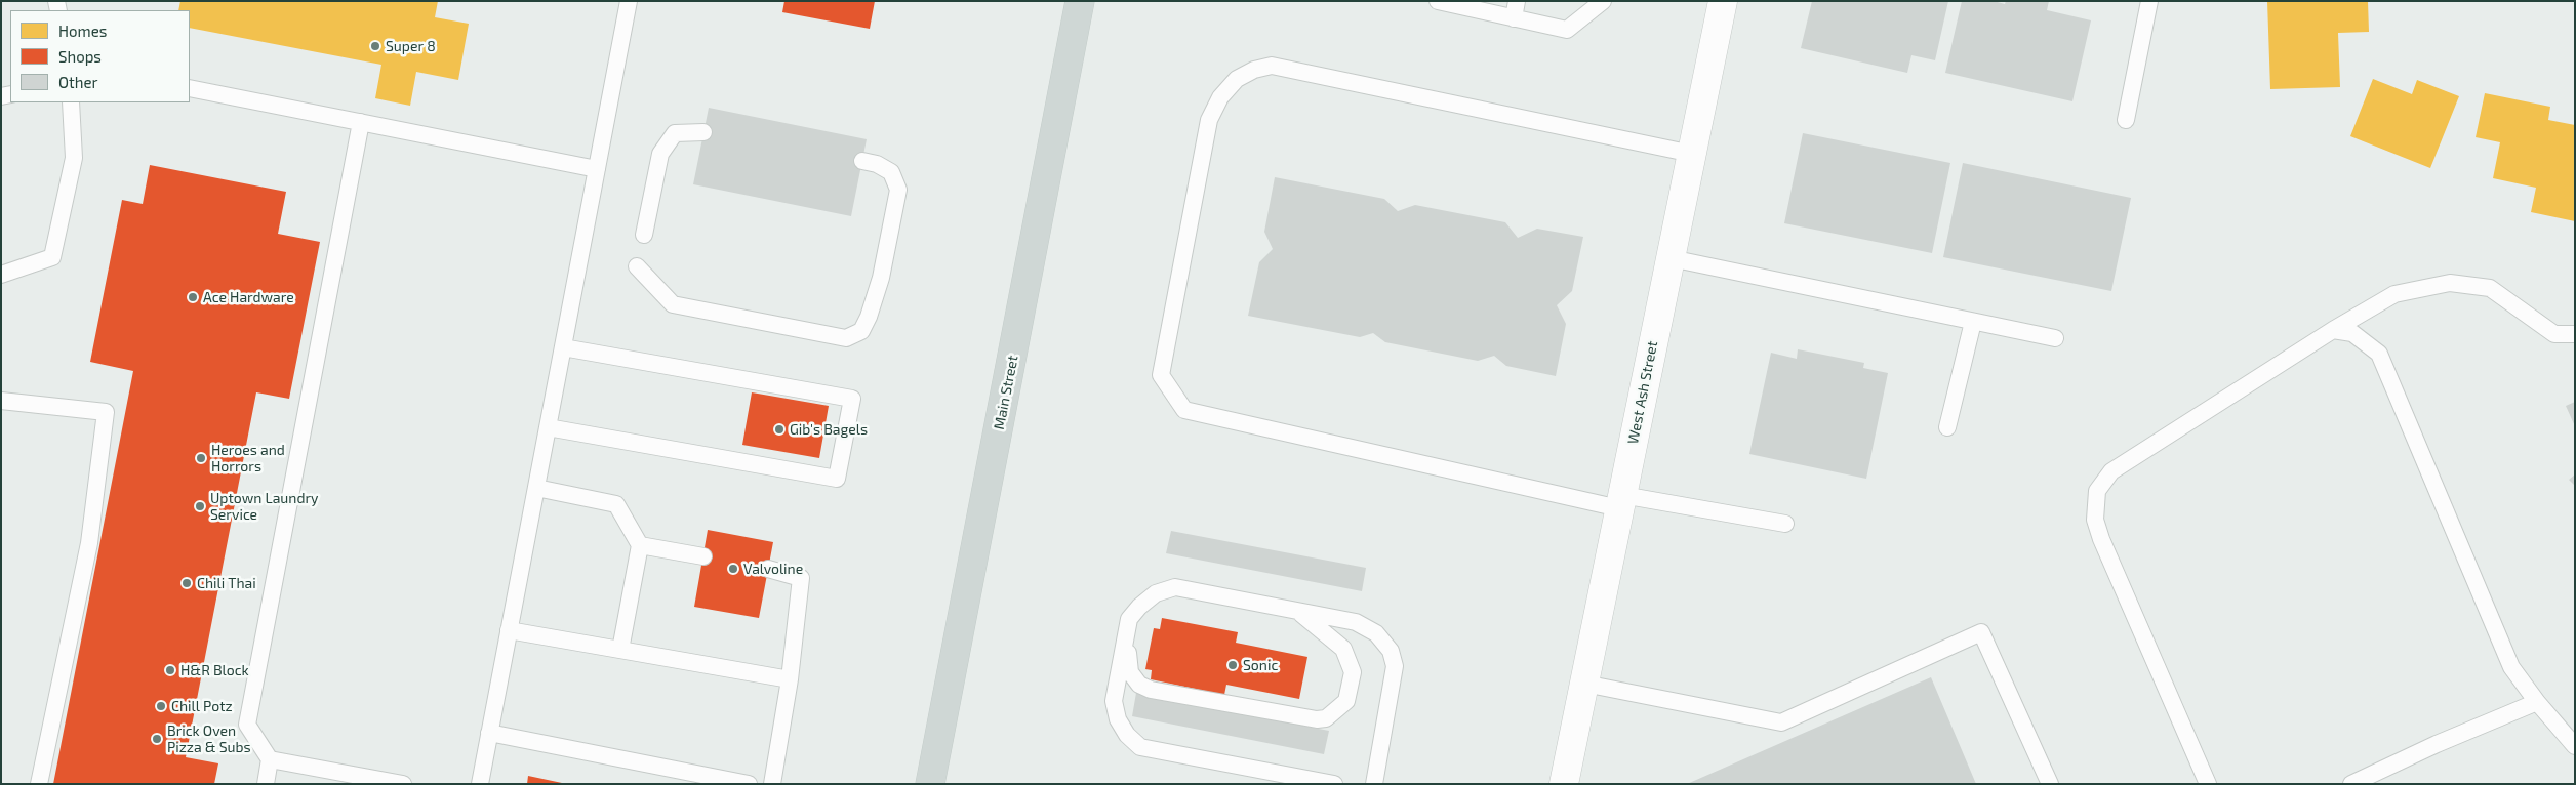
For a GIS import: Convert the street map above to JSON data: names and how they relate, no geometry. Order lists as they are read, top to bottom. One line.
{"streets":{"main road":["Main Street"],"street":["West Ash Street"]},"places":["Super 8","Ace Hardware","Gib's Bagels","Heroes and Horrors","Uptown Laundry Service","Valvoline","Chili Thai","Sonic","H&R Block","Chill Potz","Brick Oven Pizza & Subs"],"legend":["Homes","Shops","Other"]}
